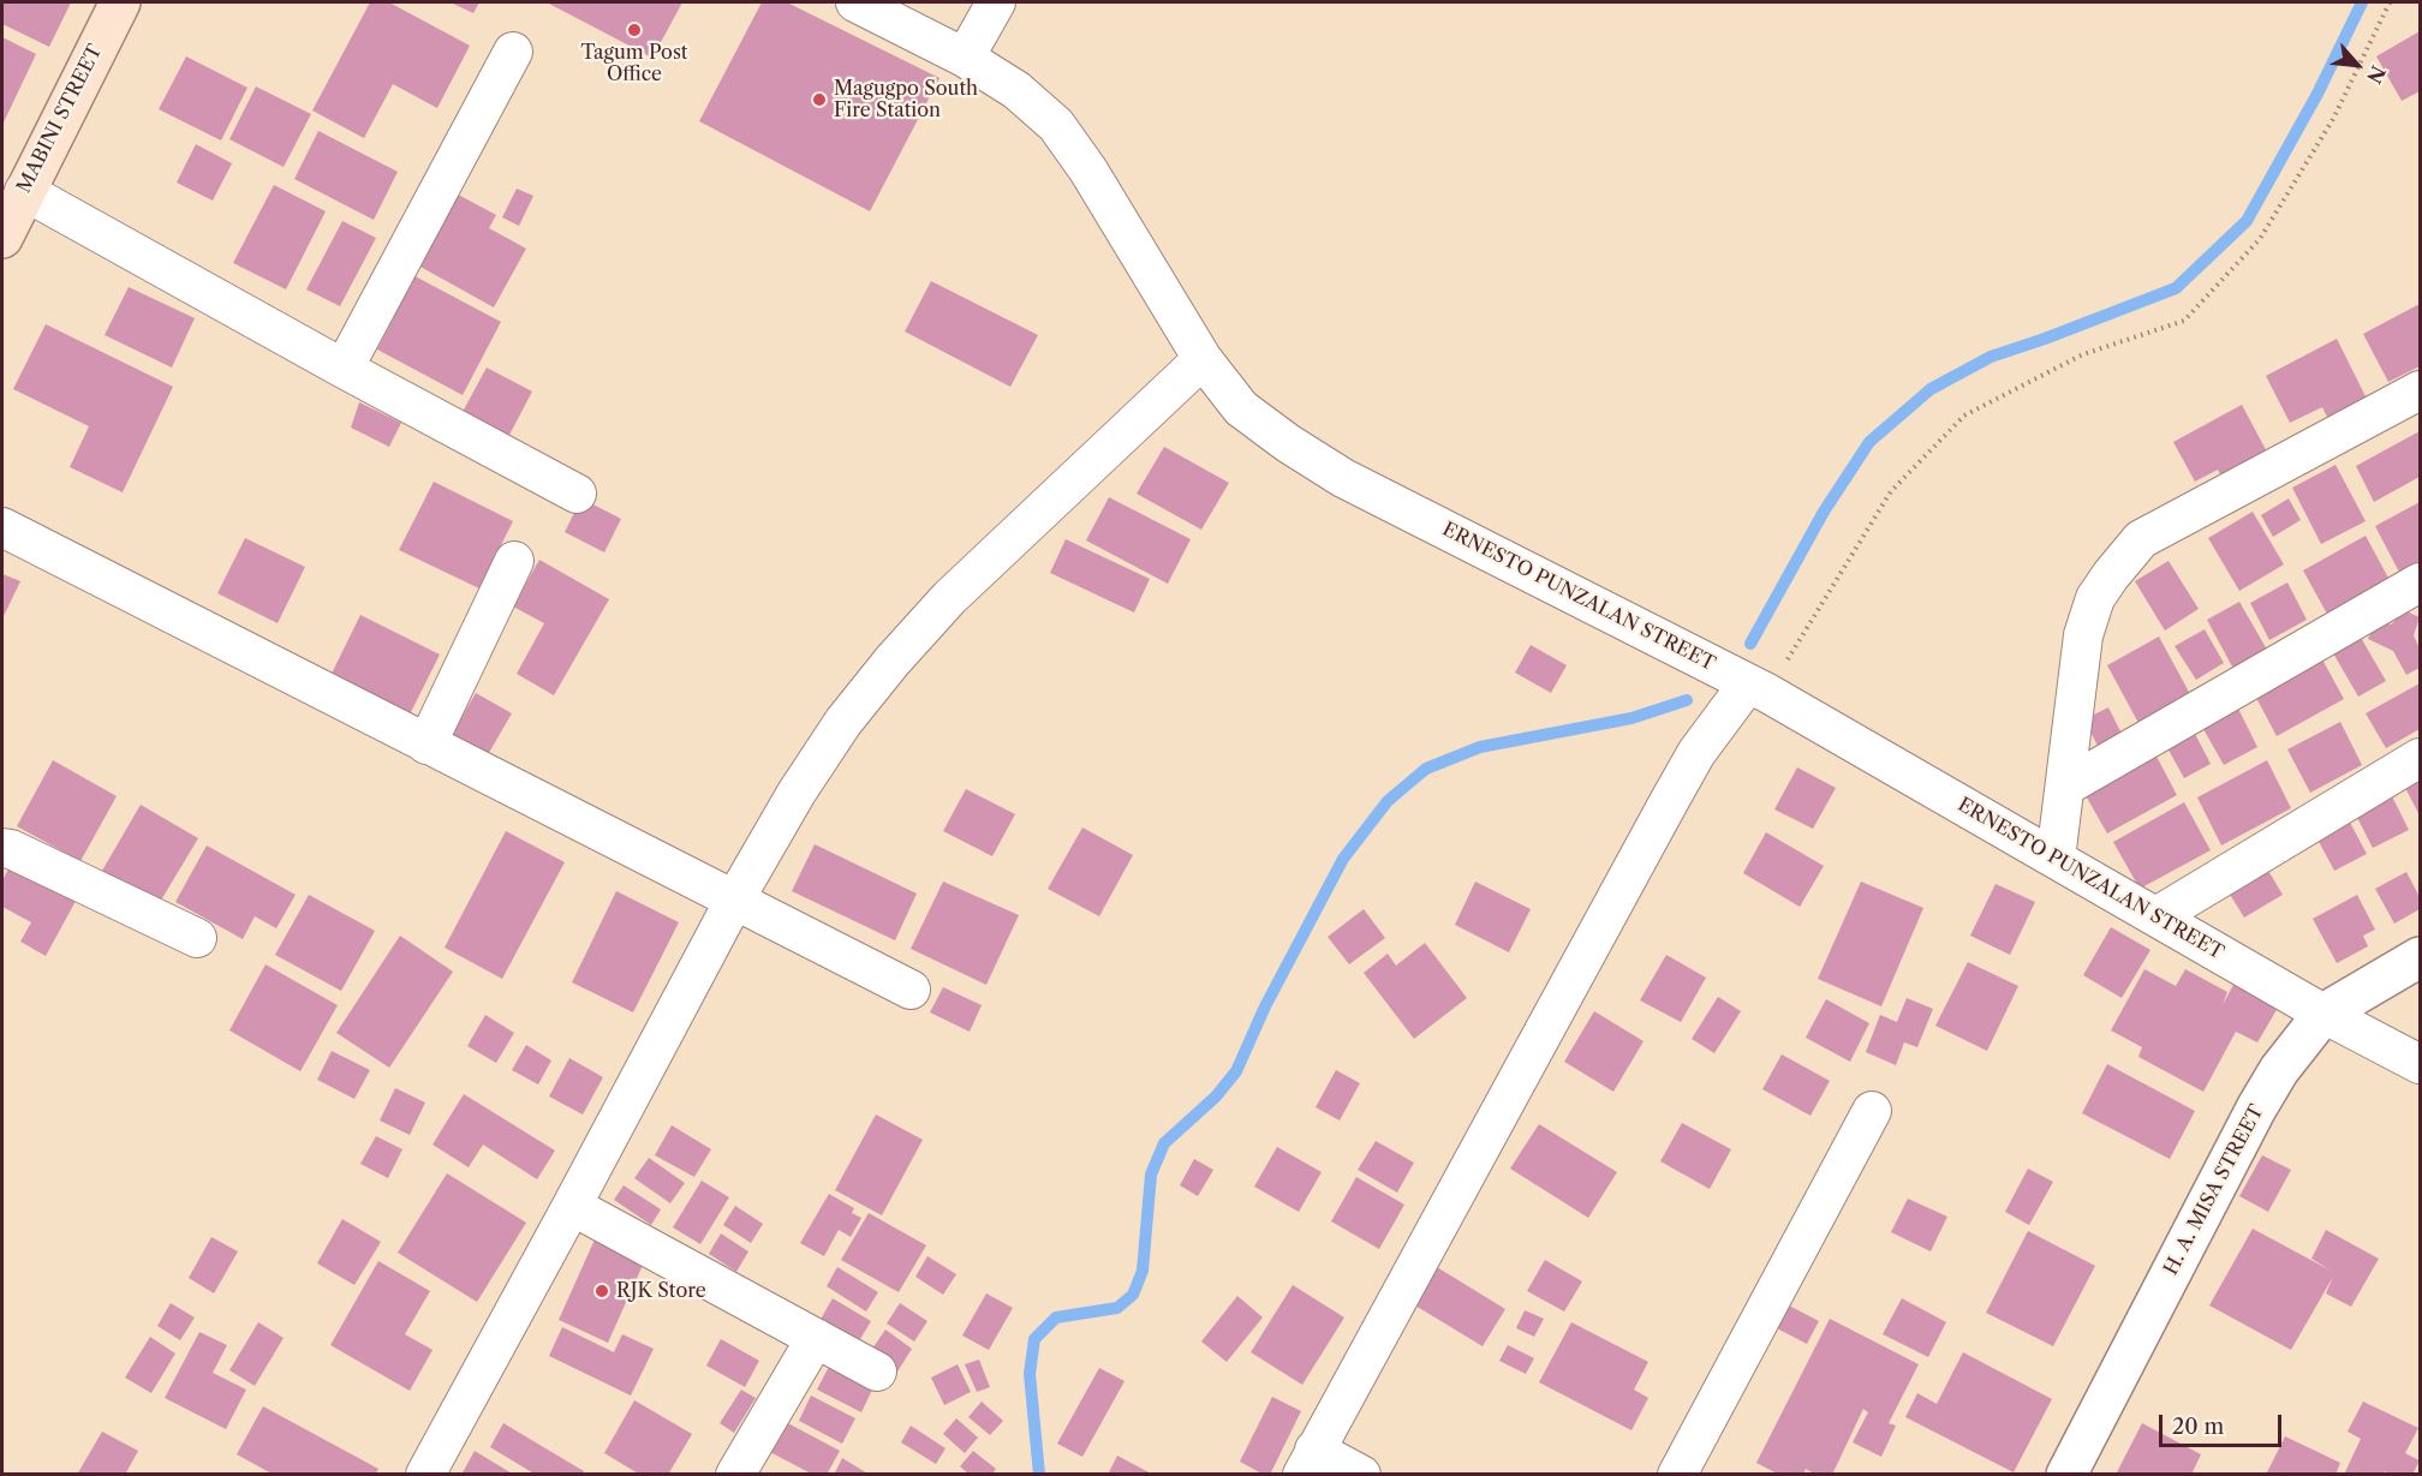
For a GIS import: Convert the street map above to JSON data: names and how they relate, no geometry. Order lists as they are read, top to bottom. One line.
{"streets":{"main road":["MABINI STREET"],"street":["ERNESTO PUNZALAN STREET","H. A. MISA STREET"]},"crossings":[["ERNESTO PUNZALAN STREET","H. A. MISA STREET"]],"places":["Tagum Post Office","Magugpo South Fire Station","RJK Store"],"scale_bar":"20 m","north":"bottom right"}
